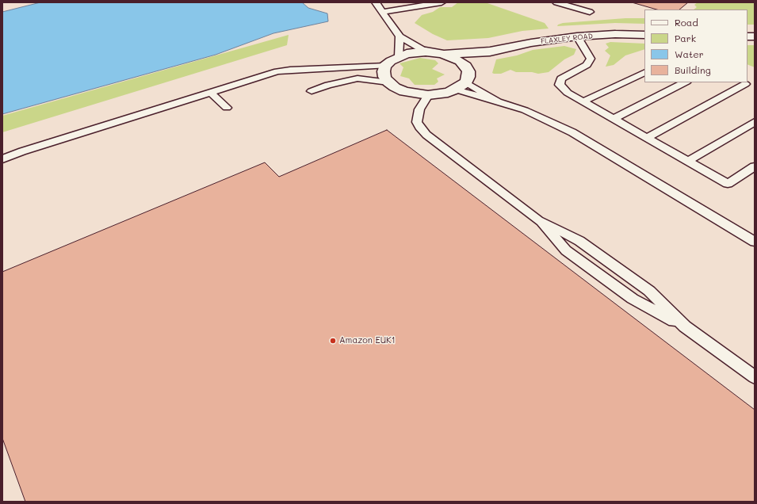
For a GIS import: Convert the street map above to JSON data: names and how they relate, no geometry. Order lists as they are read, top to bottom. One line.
{"streets":{"street":["FLAXLEY ROAD"]},"places":["Amazon EUK1"],"legend":["Road","Park","Water","Building"]}
